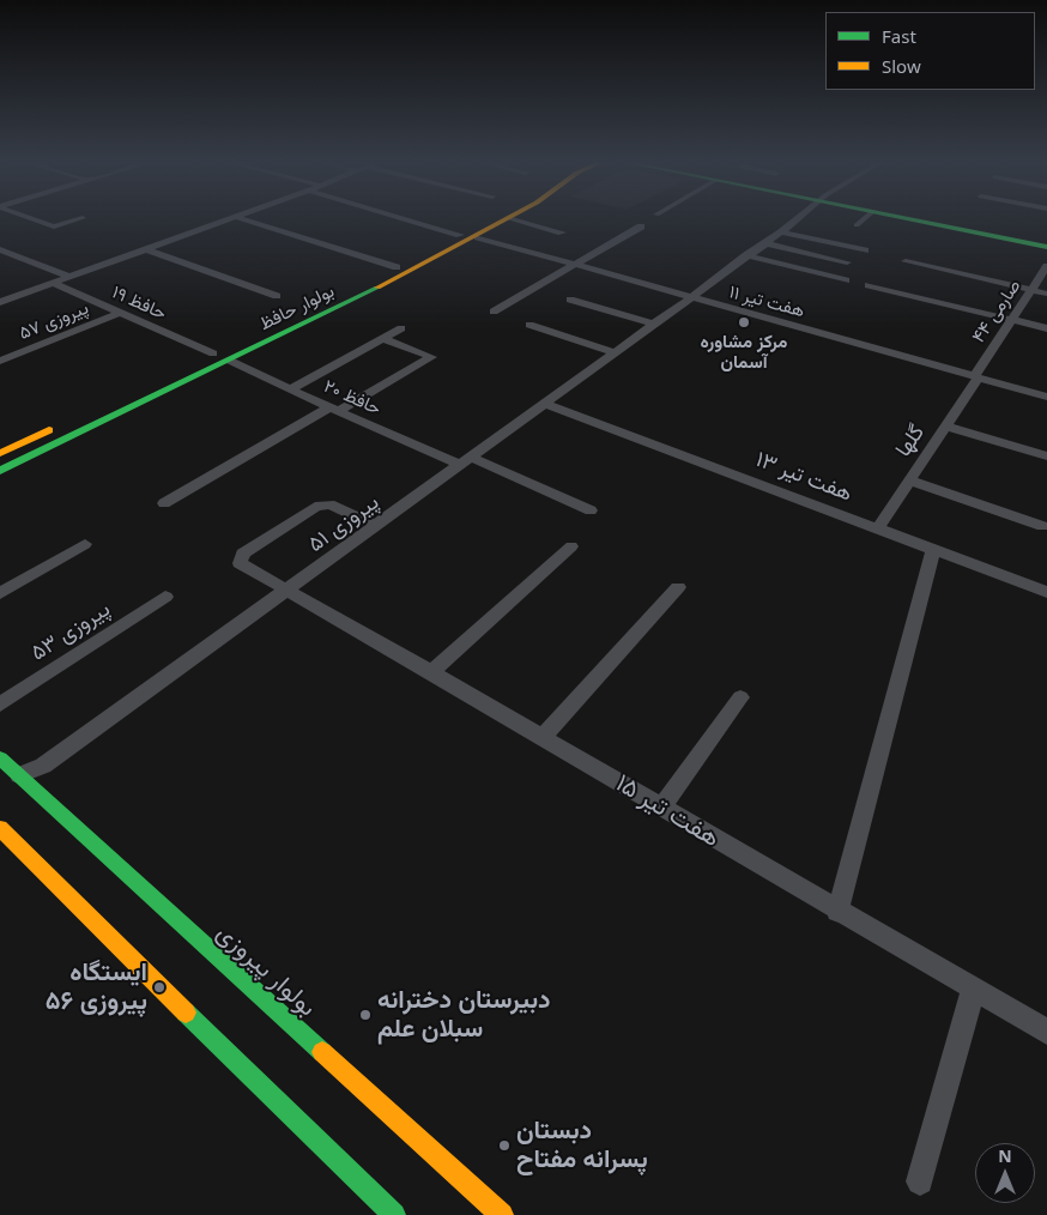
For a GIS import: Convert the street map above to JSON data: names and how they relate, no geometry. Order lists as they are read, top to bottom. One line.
{"streets":{"street":["هفت تیر ۱۱","حافظ ۱۹","بولوار حافظ","صارمی ۴۴","پیروزی ۵۷","حافظ ۲۰","گلها","هفت تیر ۱۳","پیروزی ۵۱","پیروزی ۵۳","هفت تیر ۱۵","بولوار پیروزی"]},"crossings":[["هفت تیر ۱۱","بولوار حافظ"],["هفت تیر ۱۱","صارمی ۴۴"],["هفت تیر ۱۱","گلها"],["هفت تیر ۱۱","پیروزی ۵۱"],["حافظ ۱۹","بولوار حافظ"],["حافظ ۱۹","پیروزی ۵۷"],["بولوار حافظ","حافظ ۲۰"],["صارمی ۴۴","گلها"],["حافظ ۲۰","پیروزی ۵۱"],["گلها","هفت تیر ۱۳"],["هفت تیر ۱۳","پیروزی ۵۱"],["پیروزی ۵۱","هفت تیر ۱۵"],["پیروزی ۵۱","بولوار پیروزی"]],"places":["مرکز مشاوره آسمان","ایستگاه پیروزی ۵۶","دبیرستان دخترانه سبلان علم","دبستان پسرانه مفتاح"],"legend":["Fast","Slow"],"north":"top"}
